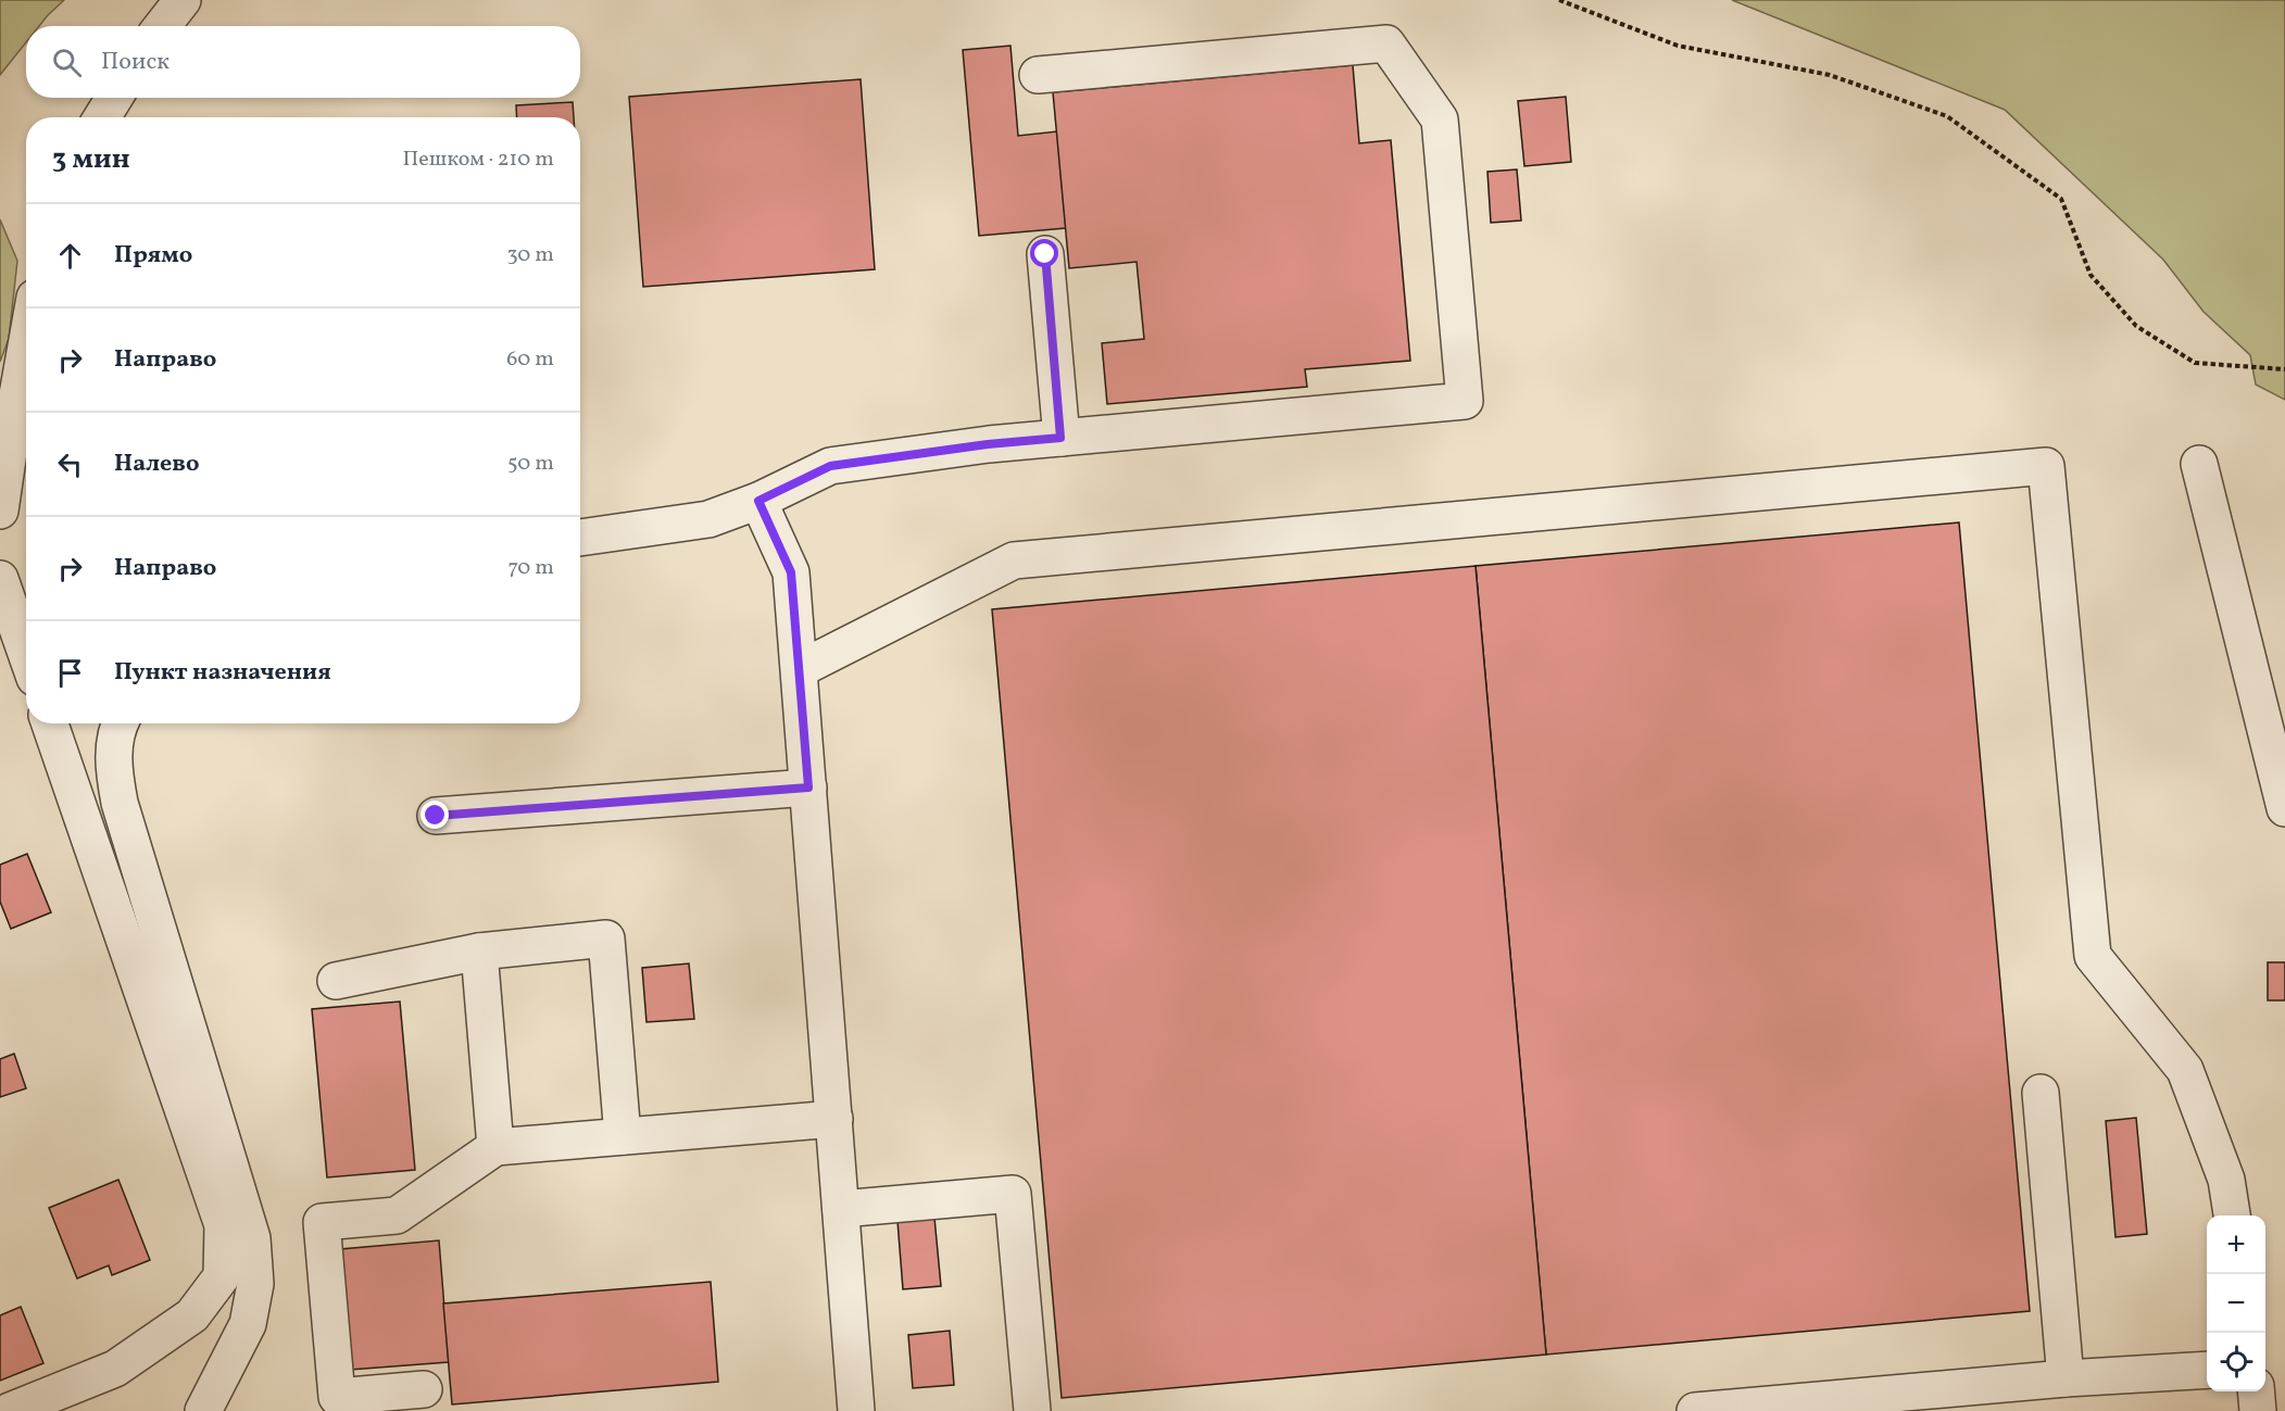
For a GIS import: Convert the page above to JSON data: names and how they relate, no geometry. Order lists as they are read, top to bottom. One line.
{"page":{"search":"Поиск","heading":["3 мин","Пешком · 210 m"],"list":[["Прямо","30 m"],["Направо","60 m"],["Налево","50 m"],["Направо","70 m"],"Пункт назначения"],"map_buttons":["+","−"]}}
